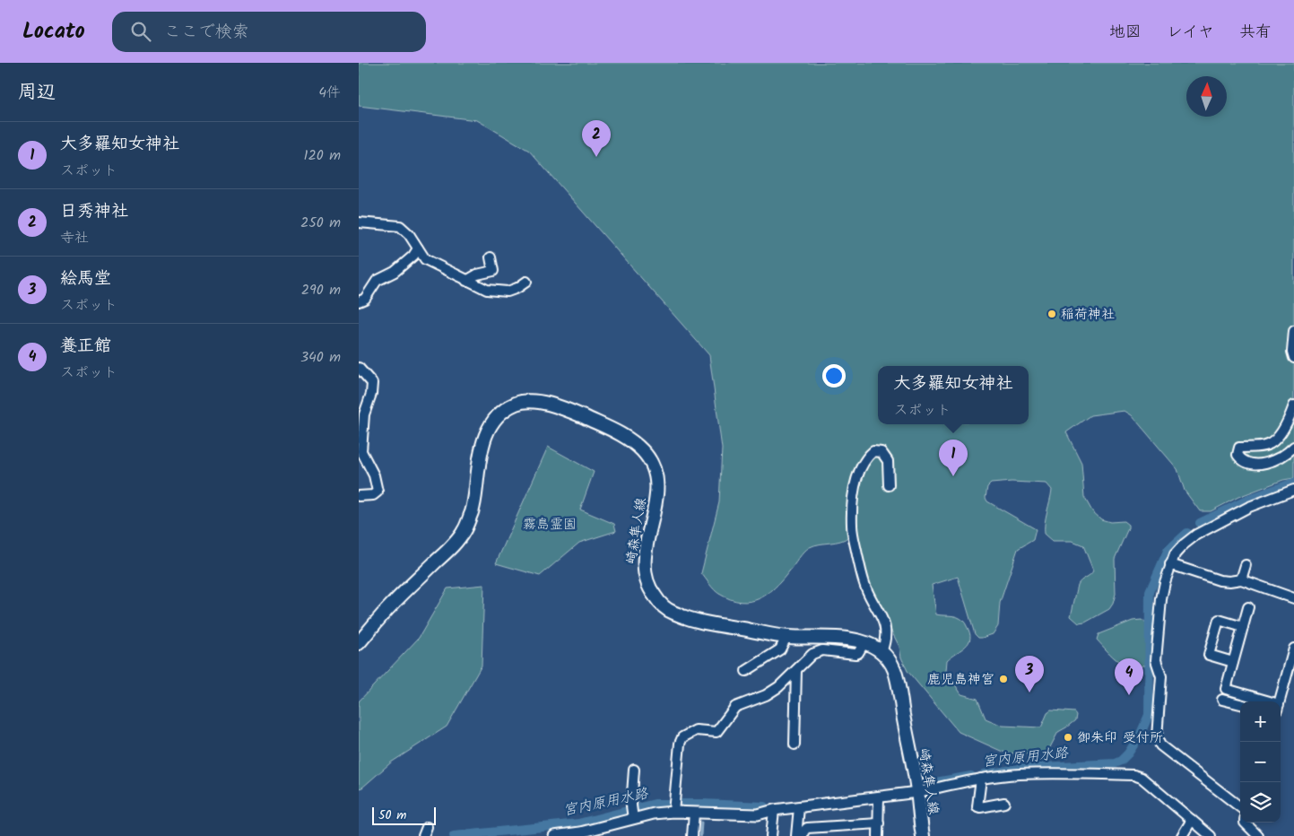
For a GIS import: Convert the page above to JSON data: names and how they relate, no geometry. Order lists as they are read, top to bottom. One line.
{"streets":{"main road":["崎森隼人線"]},"water":["宮内原用水路"],"parks":["霧島霊園"],"places":["稲荷神社","鹿児島神宮","御朱印 受付所"],"scale_bar":"50 m","north":"top","page":{"header":"Locato","search":"ここで検索","nav":["地図","レイヤ","共有"],"heading":["周辺","4件"],"pins":["2","1","3","4"],"list":[{"mark":"1","name":"大多羅知女神社","note":"スポット","value":"120 m"},{"mark":"2","name":"日秀神社","note":"寺社","value":"250 m"},{"mark":"3","name":"絵馬堂","note":"スポット","value":"290 m"},{"mark":"4","name":"養正館","note":"スポット","value":"340 m"}],"popup":["大多羅知女神社","スポット"],"map_buttons":["+","−"],"scale":"50 m"}}
